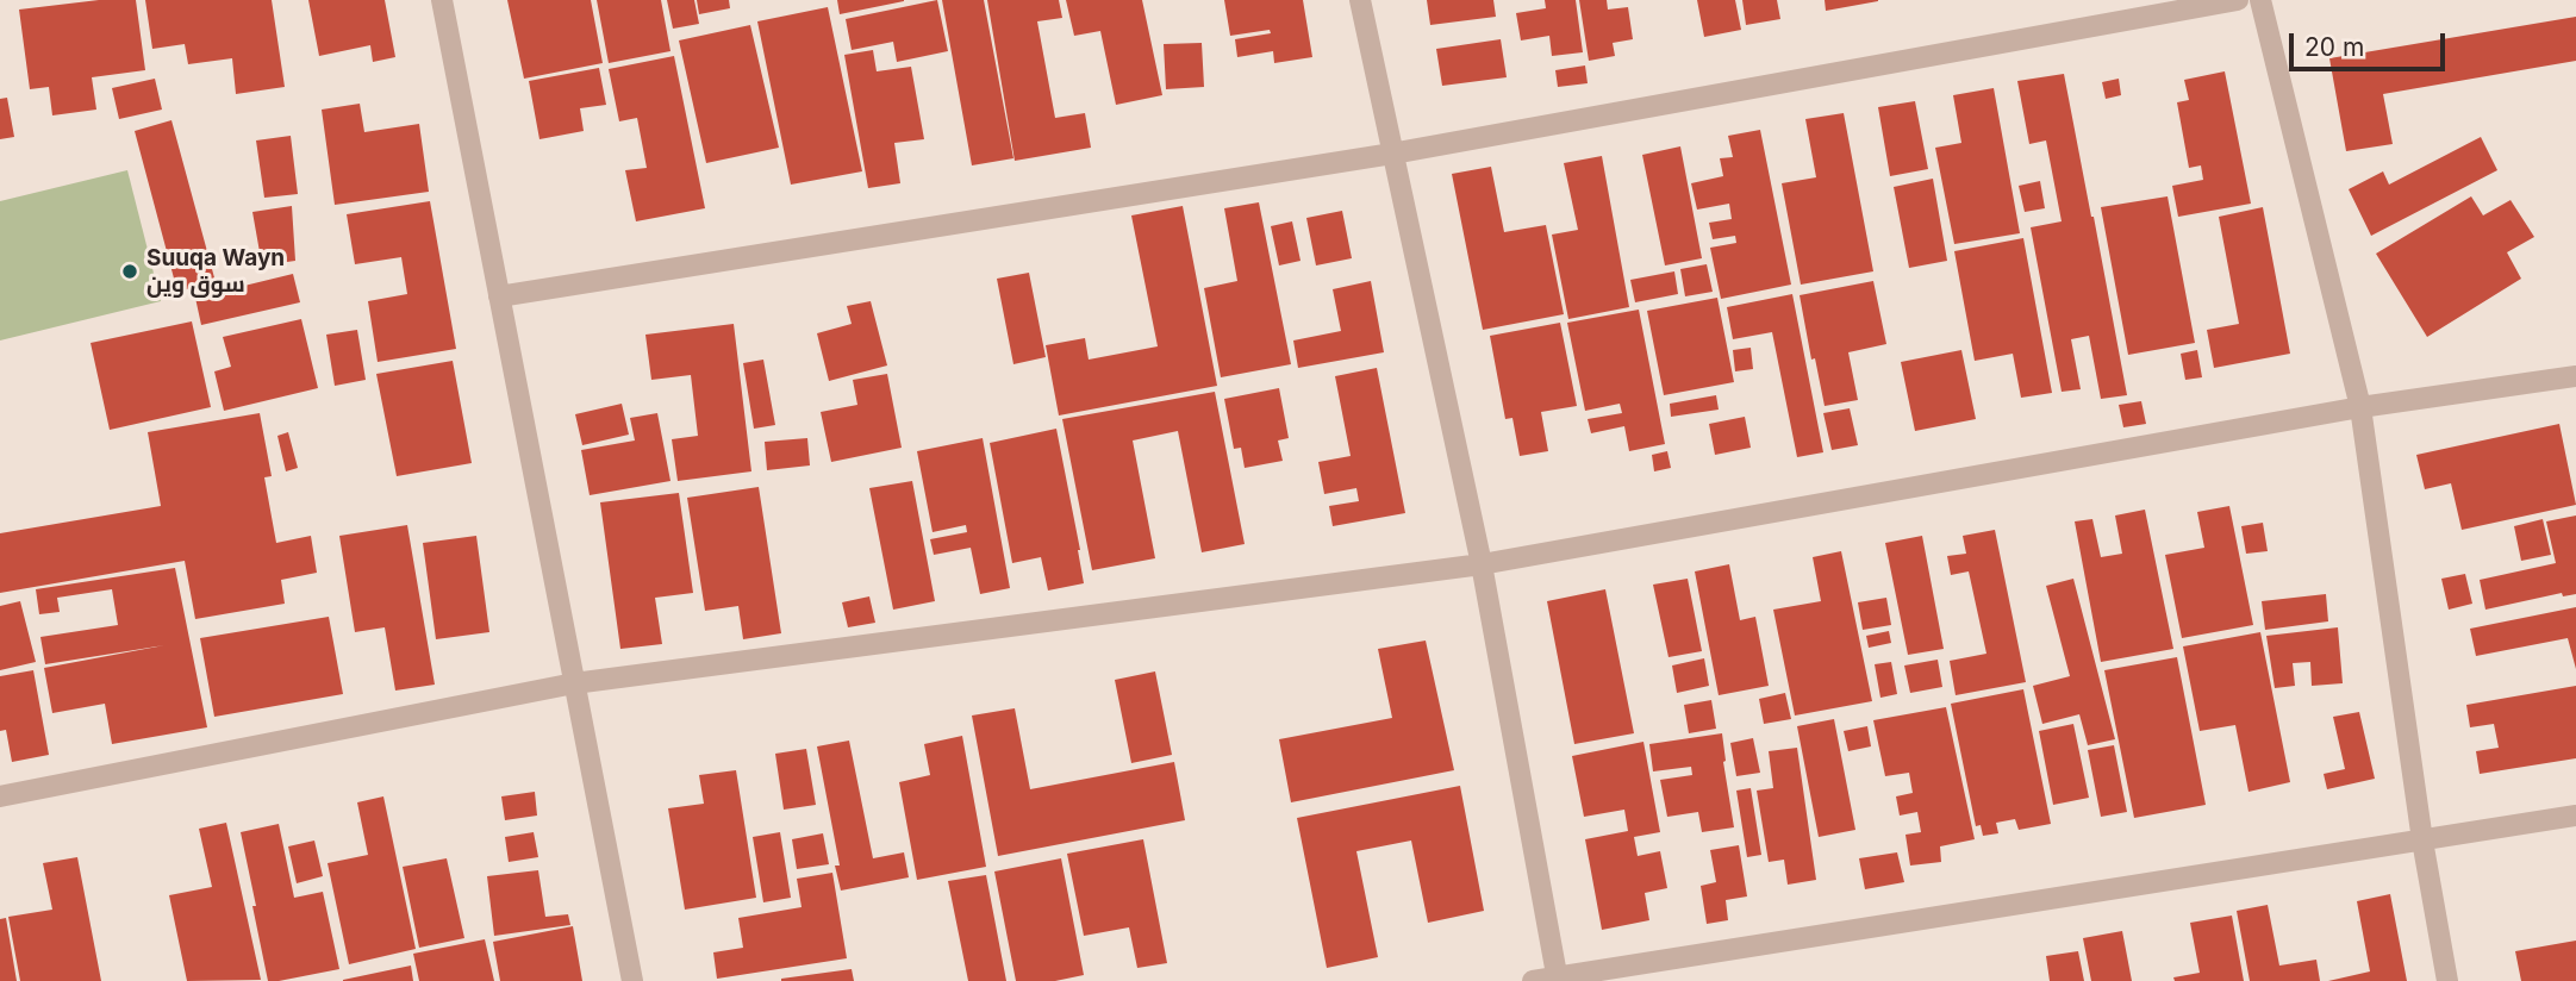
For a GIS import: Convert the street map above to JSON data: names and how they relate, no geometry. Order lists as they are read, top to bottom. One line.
{"places":["Suuqa Wayn سوق وين"],"scale_bar":"20 m"}
